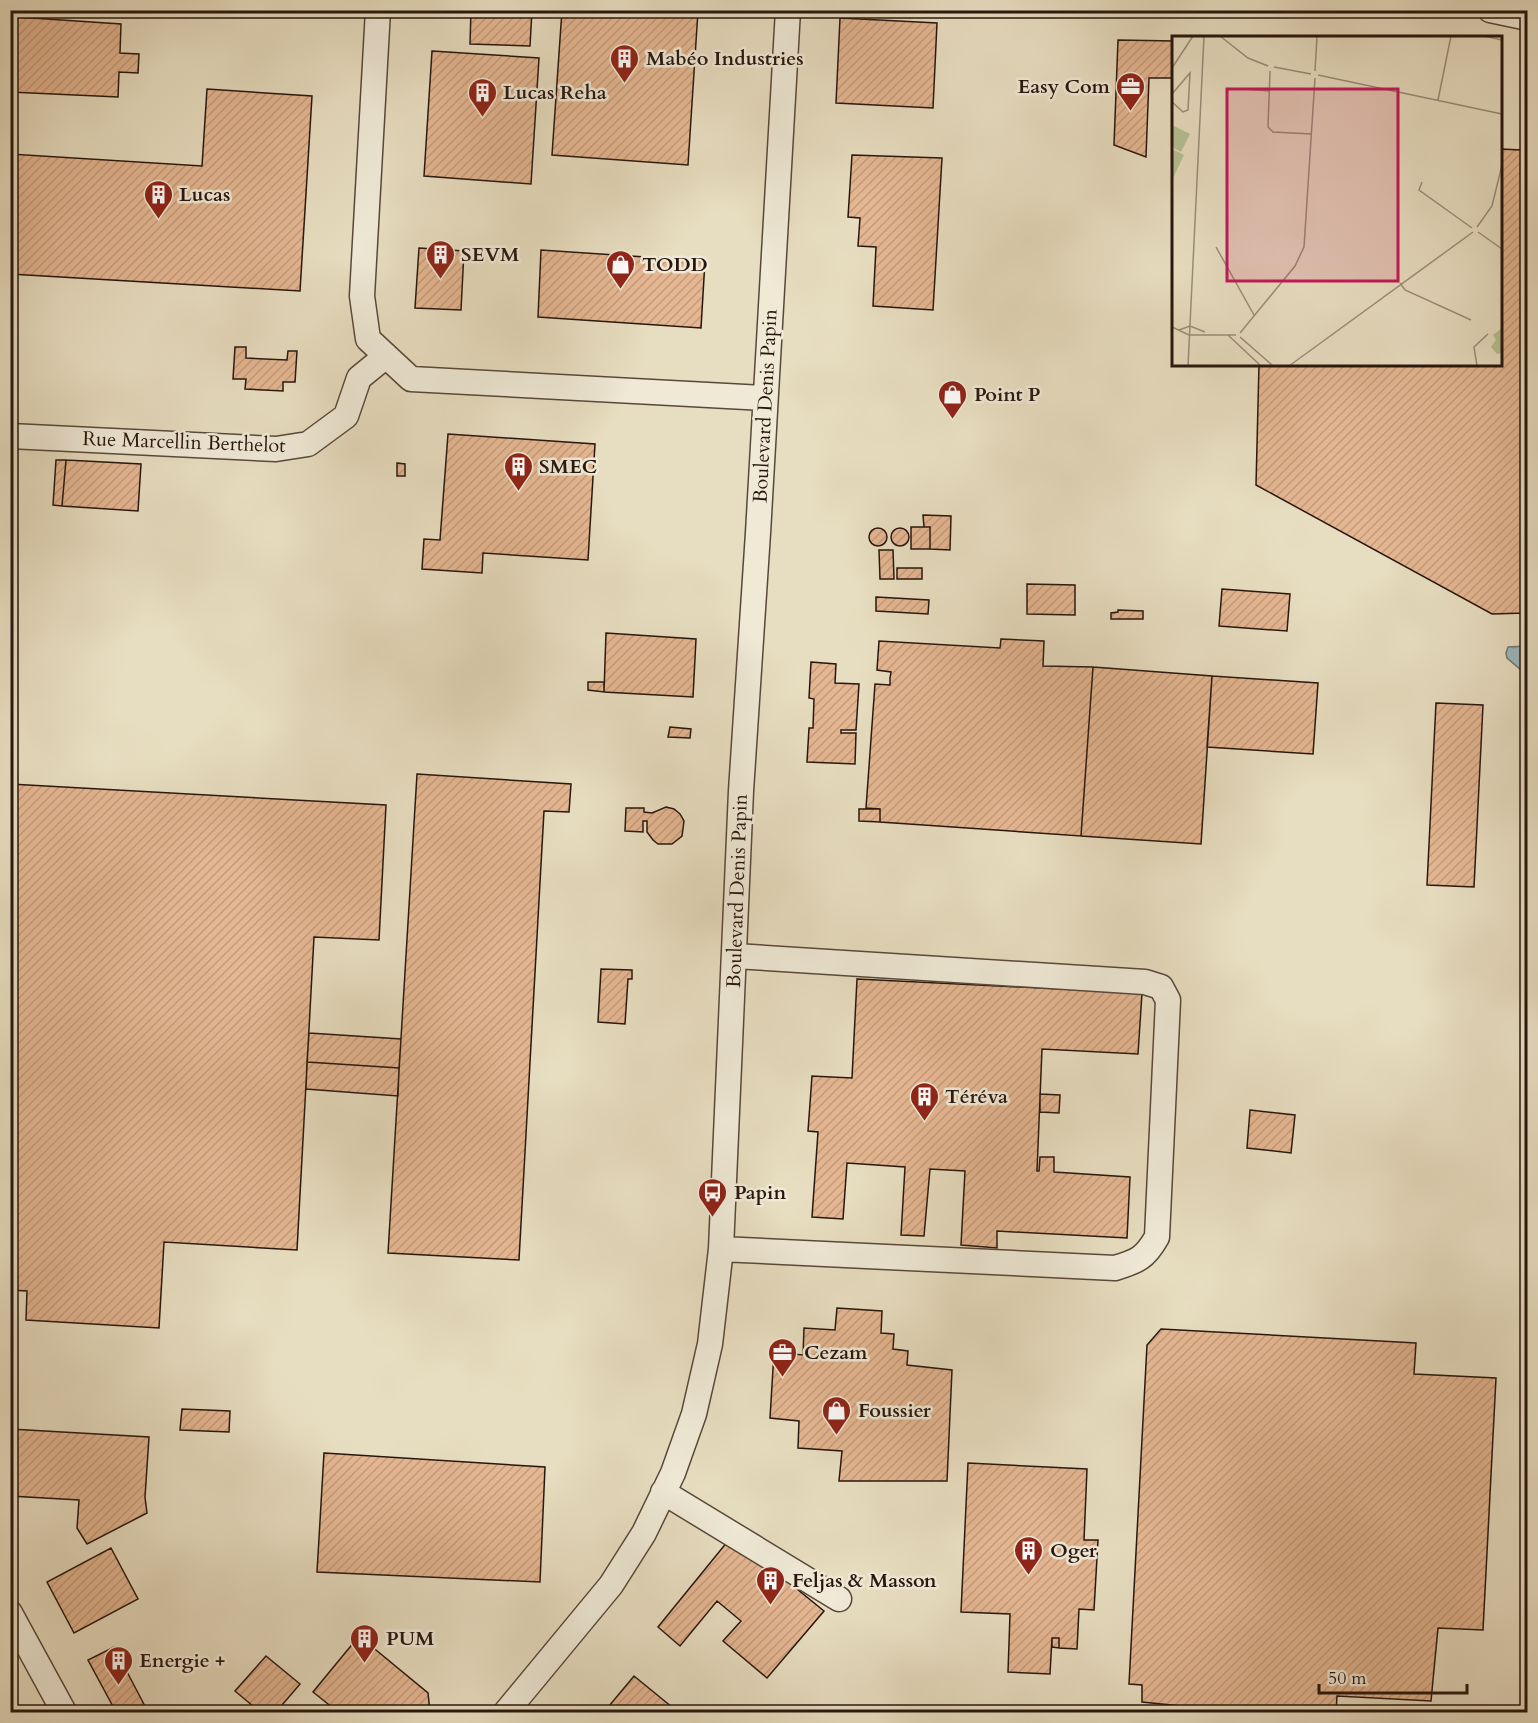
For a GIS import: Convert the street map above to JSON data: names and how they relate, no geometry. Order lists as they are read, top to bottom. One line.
{"streets":{"street":["Boulevard Denis Papin","Rue Marcellin Berthelot"]},"places":{"building":["Mabéo Industries","Lucas Reha","Lucas","SEVM","SMEC","Téréva","Oger","Feljas & Masson","PUM","Energie +"],"office":["Easy Com","Cezam"],"shop":["TODD","Point P","Foussier"],"bus stop":["Papin"]},"scale_bar":"50 m"}
